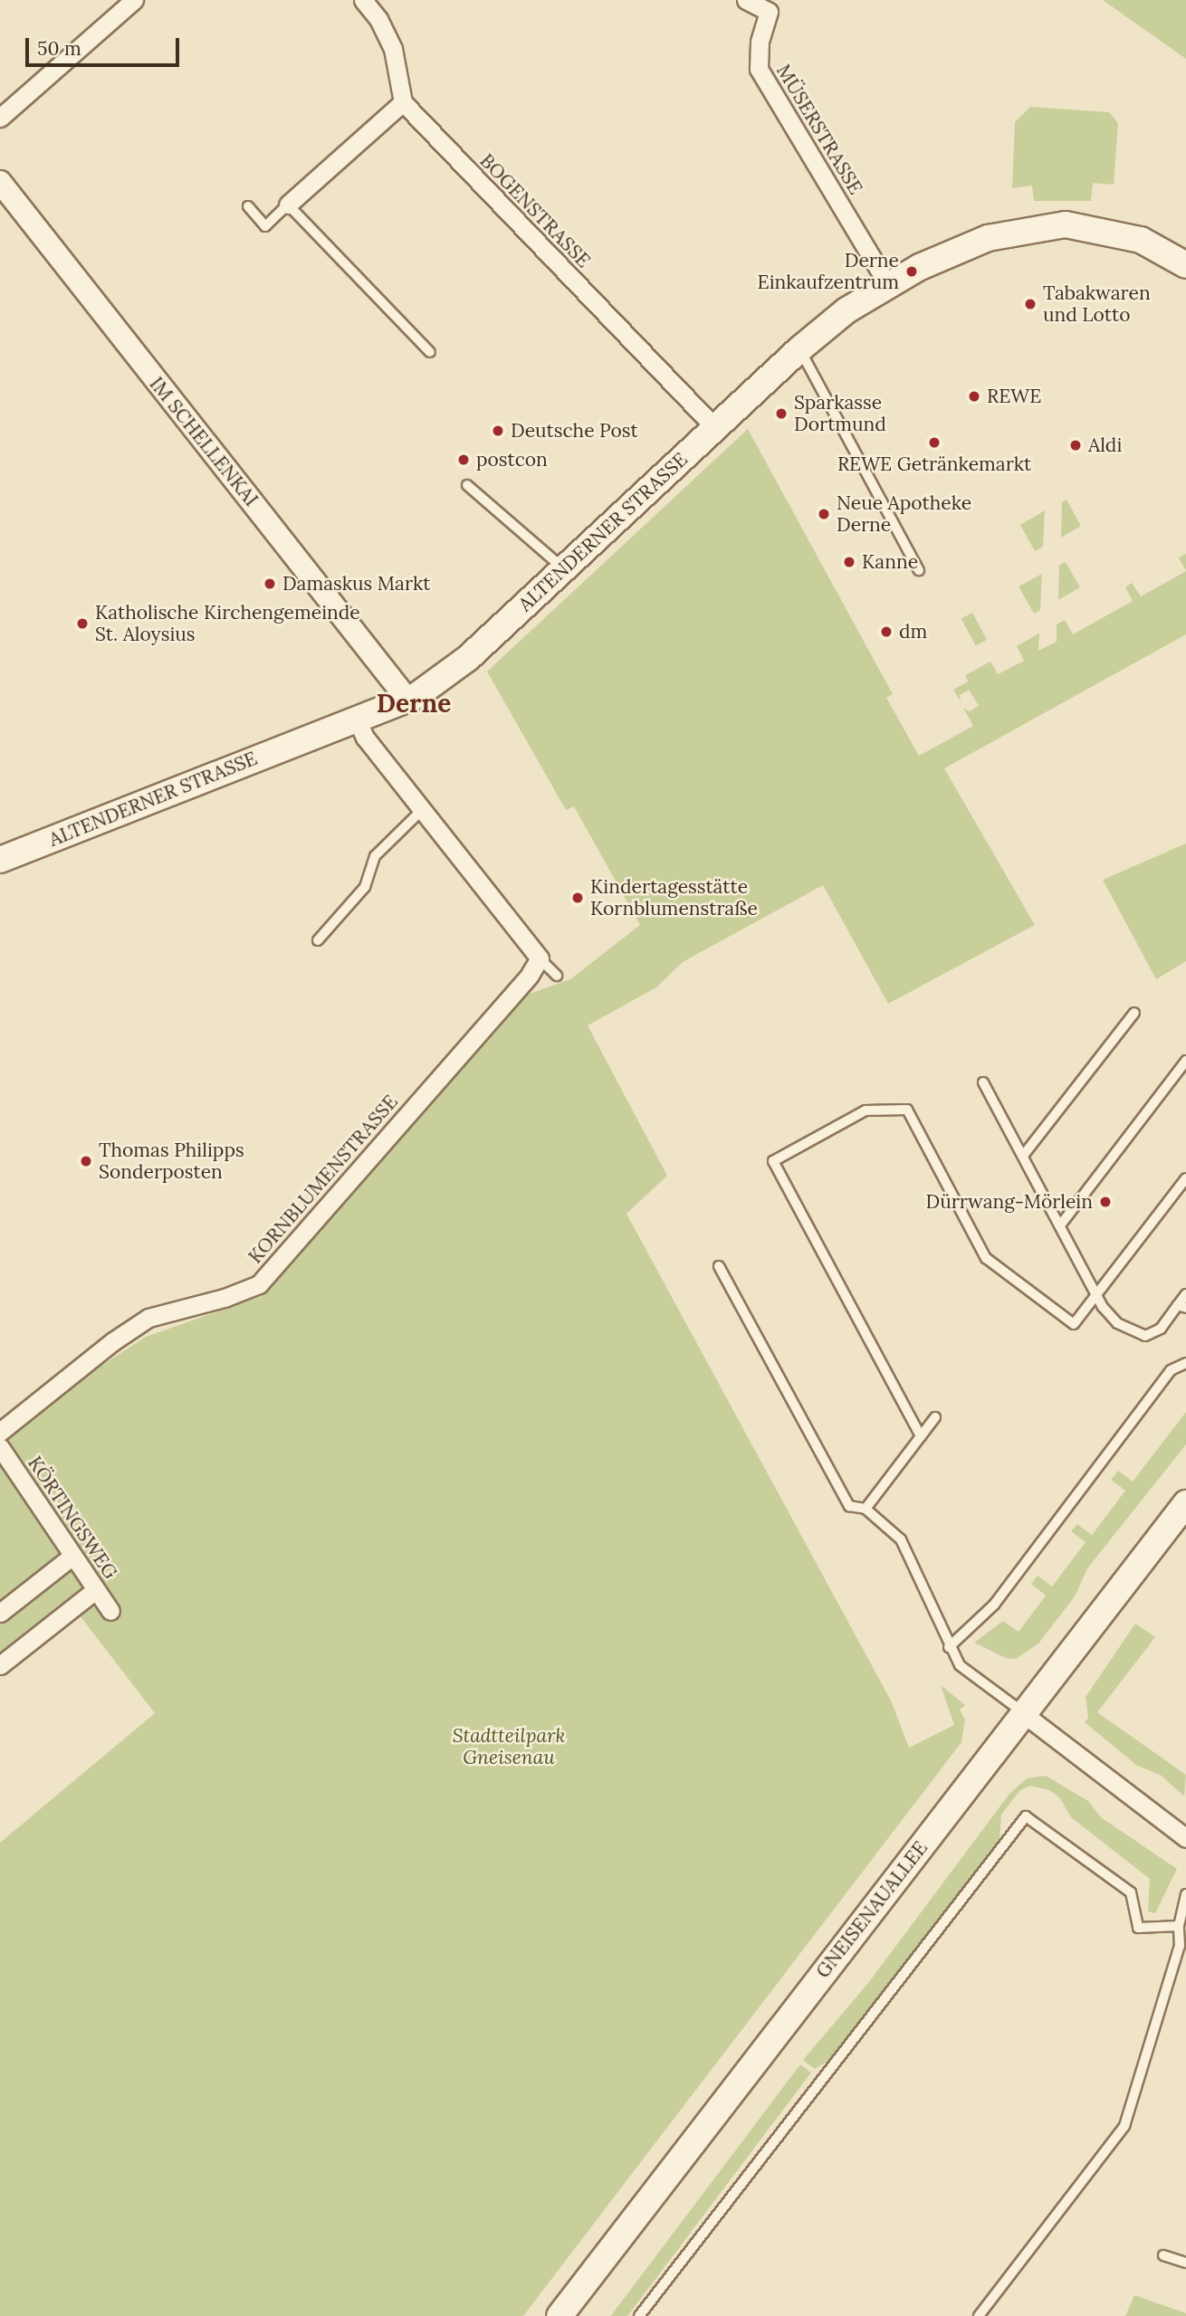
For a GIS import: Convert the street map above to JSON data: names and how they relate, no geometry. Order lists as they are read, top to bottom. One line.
{"streets":{"main road":["ALTENDERNER STRASSE","GNEISENAUALLEE"],"street":["MÜSERSTRASSE","BOGENSTRASSE","IM SCHELLENKAI","KORNBLUMENSTRASSE","KÖRTINGSWEG"]},"crossings":[["MÜSERSTRASSE","ALTENDERNER STRASSE"],["BOGENSTRASSE","ALTENDERNER STRASSE"],["IM SCHELLENKAI","ALTENDERNER STRASSE"]],"districts":["Derne"],"parks":["Stadtteilpark Gneisenau"],"places":["Derne Einkaufzentrum","Tabakwaren und Lotto","REWE","Sparkasse Dortmund","Deutsche Post","REWE Getränkemarkt","Aldi","postcon","Neue Apotheke Derne","Kanne","Damaskus Markt","Katholische Kirchengemeinde St. Aloysius","dm","Kindertagesstätte Kornblumenstraße","Thomas Philipps Sonderposten","Dürrwang-Mörlein"],"scale_bar":"50 m"}
